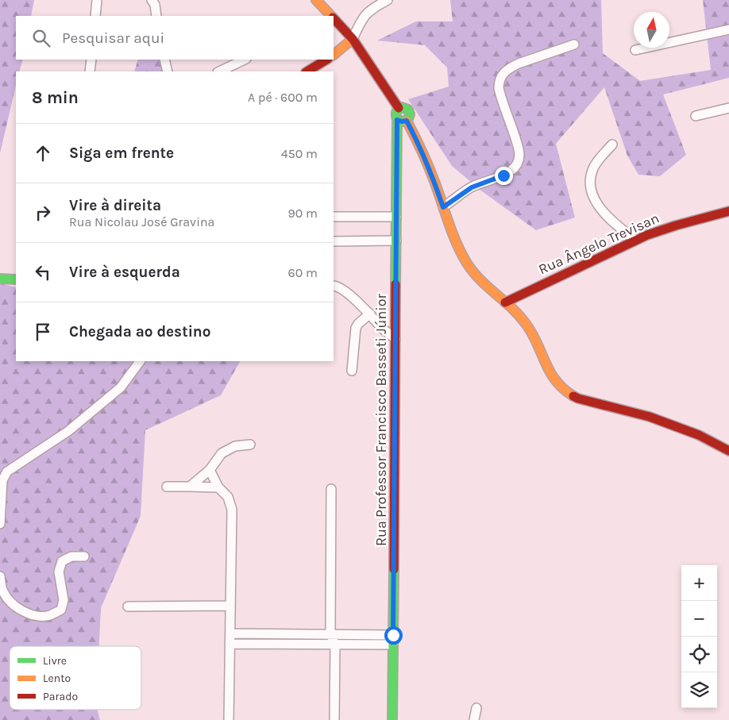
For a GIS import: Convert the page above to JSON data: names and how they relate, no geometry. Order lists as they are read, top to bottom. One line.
{"streets":{"main road":["Rua Ângelo Trevisan","Rua Professor Francisco Basseti Júnior"]},"legend":["Livre","Lento","Parado"],"north":"top","page":{"search":"Pesquisar aqui","heading":["8 min","A pé · 600 m"],"list":[["Siga em frente","450 m"],["Vire à direita","Rua Nicolau José Gravina","90 m"],["Vire à esquerda","60 m"],"Chegada ao destino"],"map_buttons":["+","−"]}}
